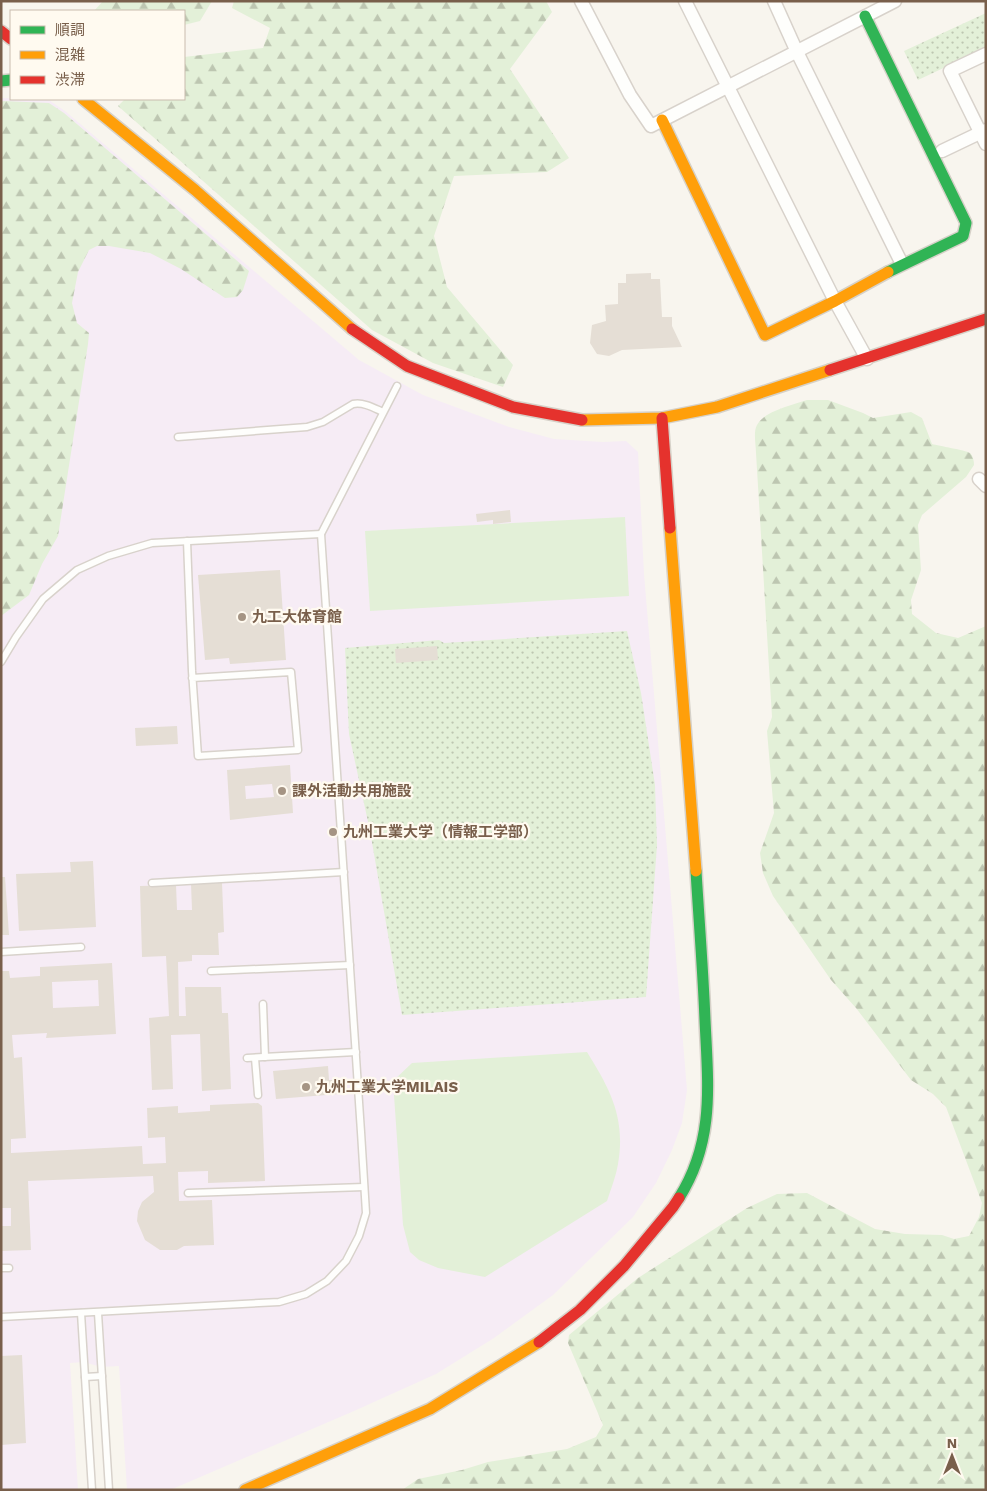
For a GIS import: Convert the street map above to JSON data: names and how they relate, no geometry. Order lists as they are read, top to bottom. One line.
{"places":["九工大体育館","課外活動共用施設","九州工業大学（情報工学部）","九州工業大学MILAIS"],"legend":["順調","混雑","渋滞"],"north":"top"}
